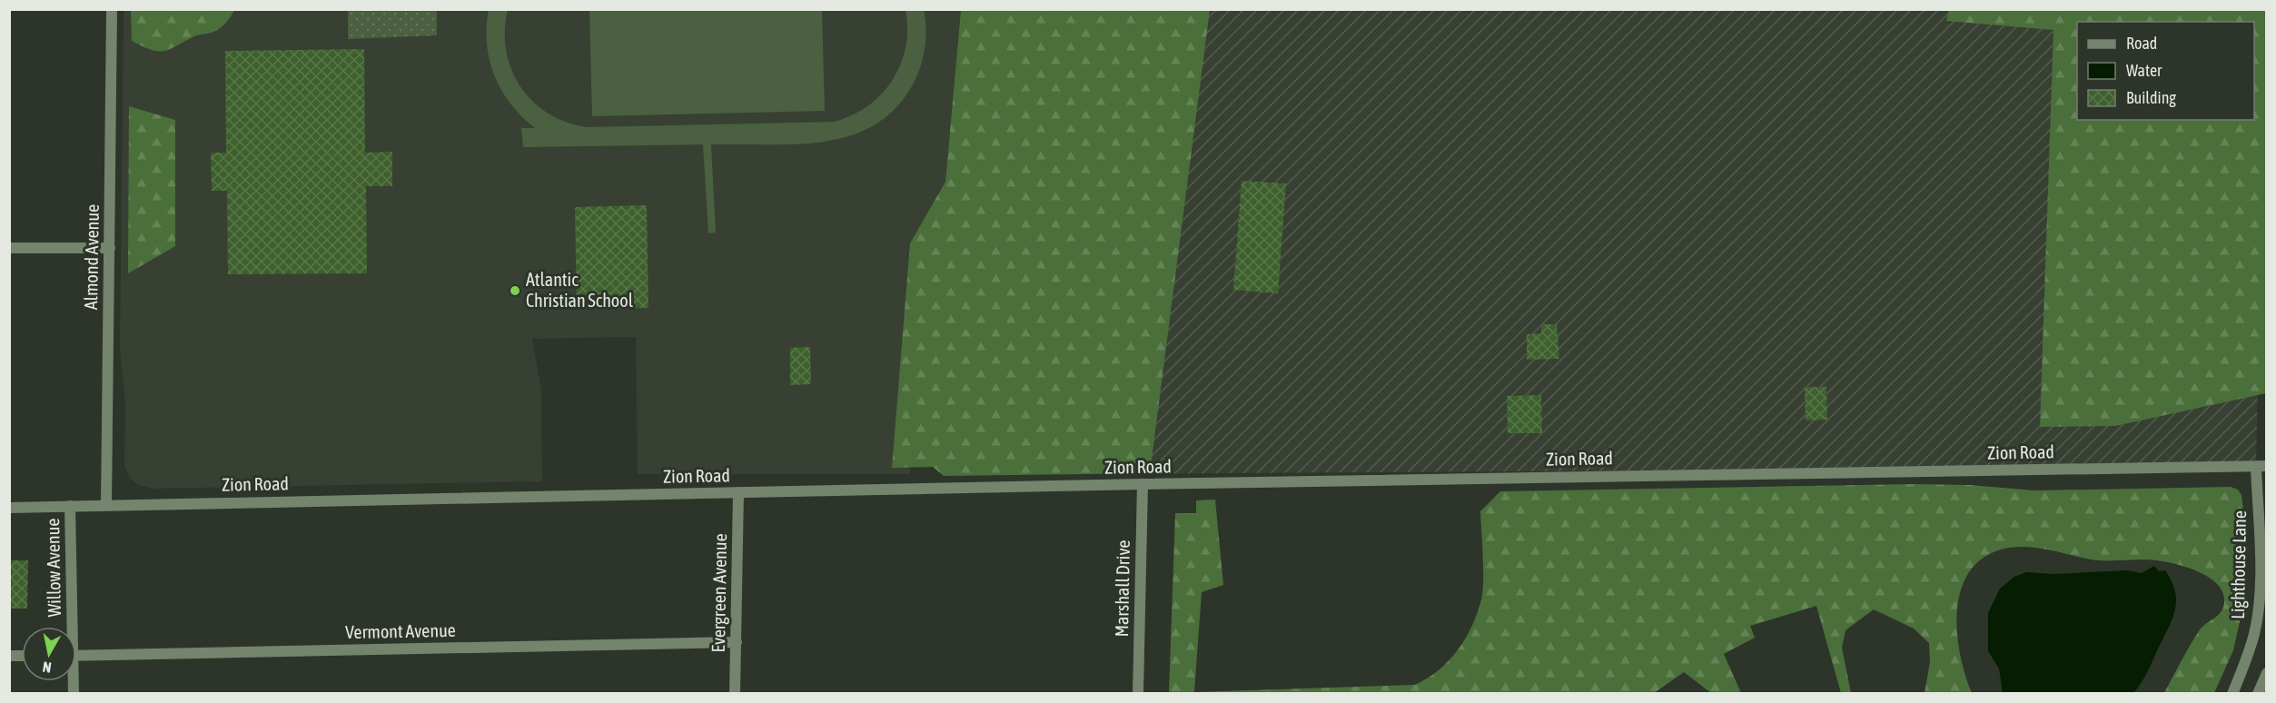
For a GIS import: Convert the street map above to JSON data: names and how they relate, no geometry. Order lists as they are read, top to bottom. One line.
{"streets":{"street":["Almond Avenue","Zion Road","Lighthouse Lane","Willow Avenue","Marshall Drive","Evergreen Avenue","Vermont Avenue"]},"crossings":[["Almond Avenue","Zion Road"],["Zion Road","Lighthouse Lane"],["Zion Road","Willow Avenue"],["Zion Road","Marshall Drive"],["Zion Road","Evergreen Avenue"],["Evergreen Avenue","Vermont Avenue"]],"places":["Atlantic Christian School"],"legend":["Road","Water","Building"],"north":"bottom"}
